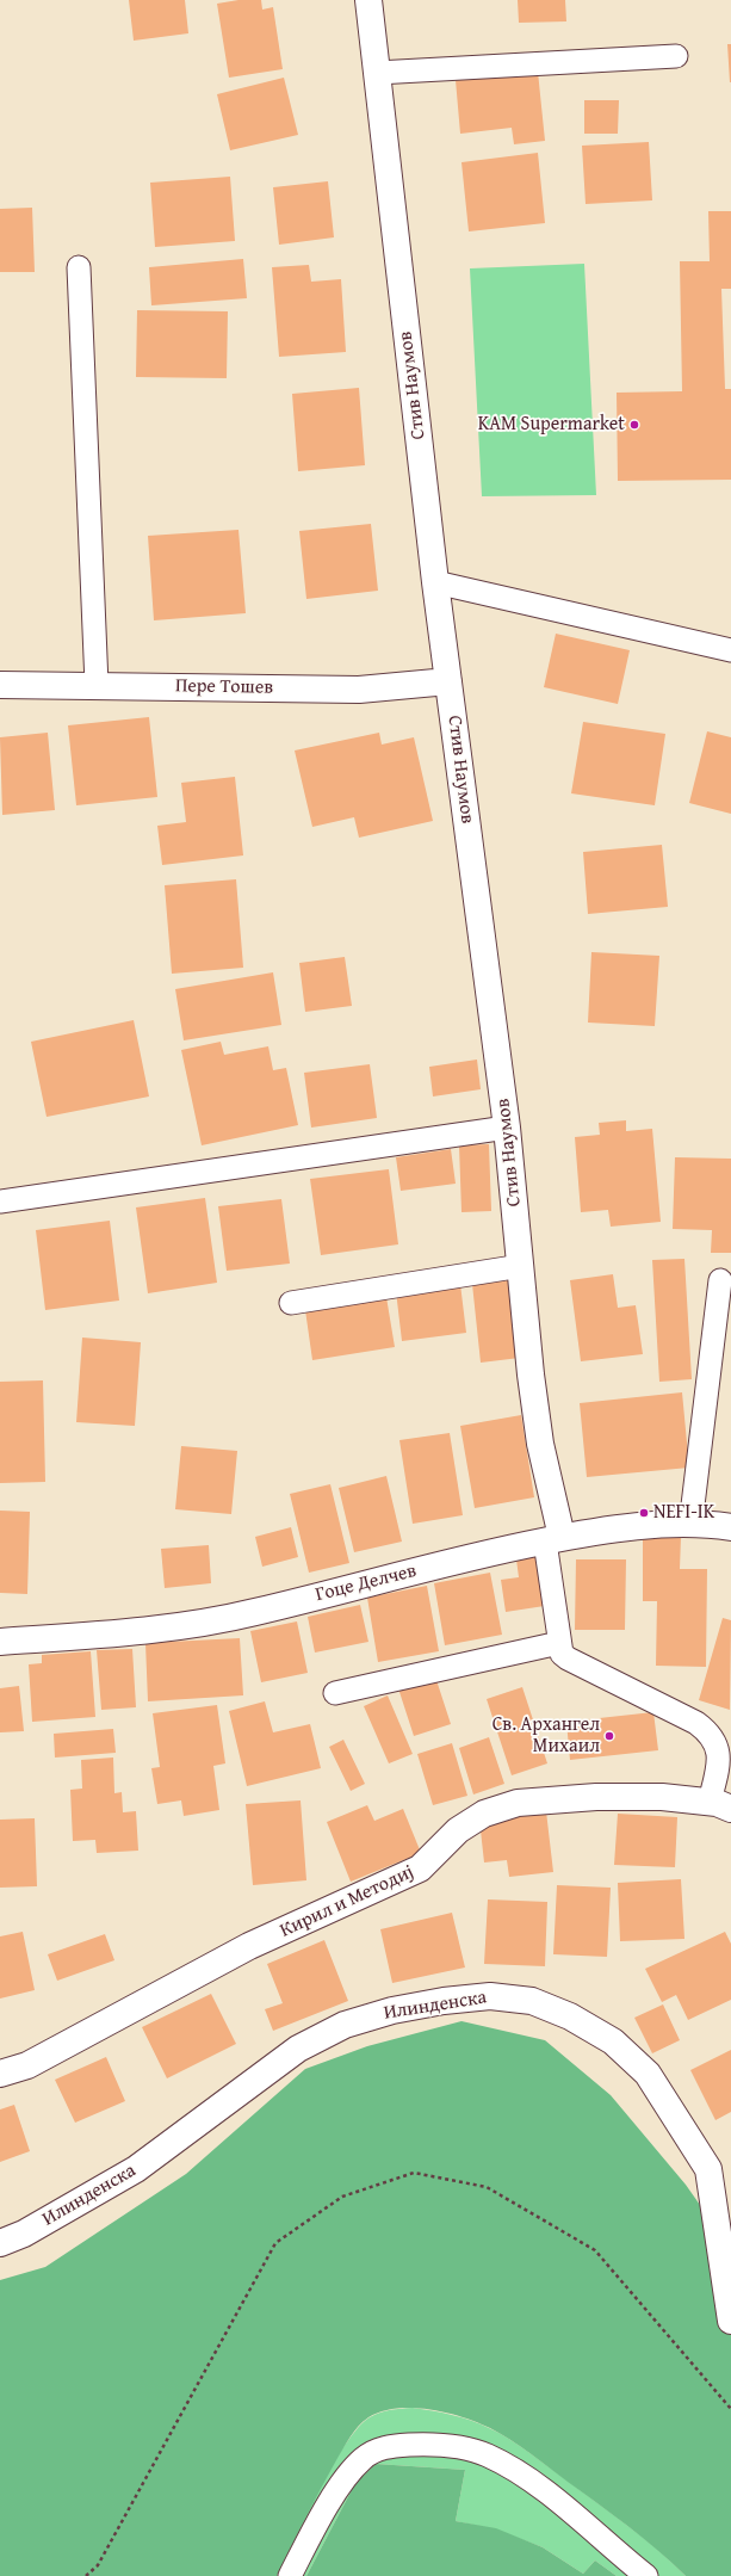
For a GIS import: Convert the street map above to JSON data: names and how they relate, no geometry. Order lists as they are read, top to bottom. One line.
{"streets":{"street":["Стив Наумов","Пере Тошев","Гоце Делчев","Кирил и Методиј","Илинденска"]},"crossings":[["Стив Наумов","Пере Тошев"],["Стив Наумов","Гоце Делчев"]],"places":["KAM Supermarket","NEFI-IK","Св. Архангел Михаил"]}
